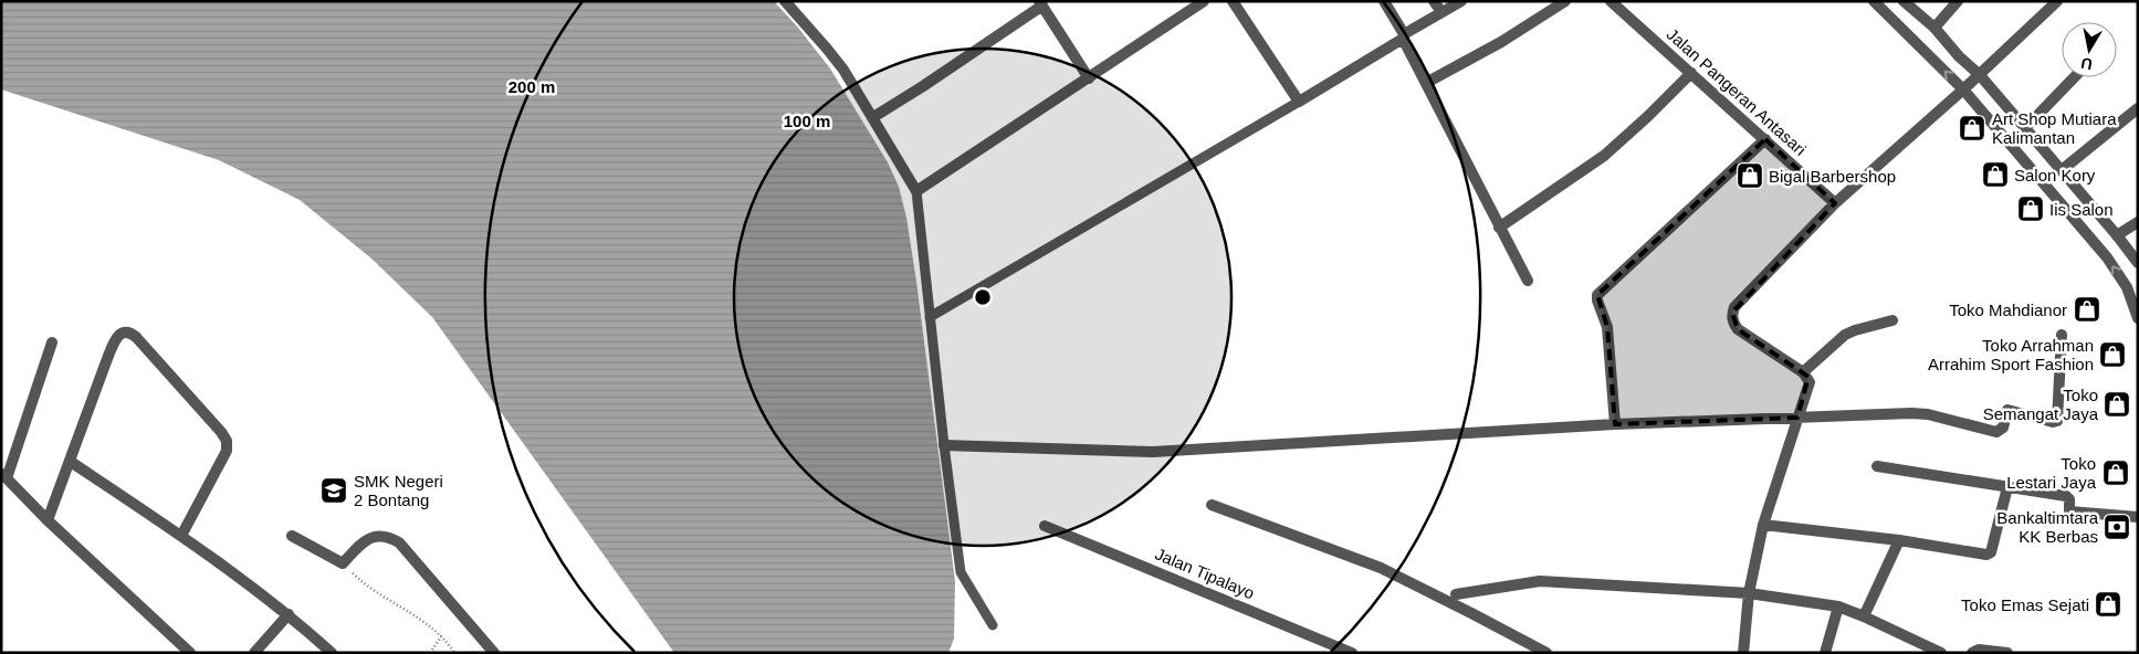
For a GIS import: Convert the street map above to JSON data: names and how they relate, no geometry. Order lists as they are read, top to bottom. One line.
{"streets":{"street":["Jalan Pangeran Antasari","Jalan Tipalayo"]},"places":{"shop":["Art Shop Mutiara Kalimantan","Salon Kory","Bigal Barbershop","Iis Salon","Toko Mahdianor","Toko Arrahman Arrahim Sport Fashion","Toko Semangat Jaya","Toko Lestari Jaya","Toko Emas Sejati"],"school or university":["SMK Negeri 2 Bontang"],"bank":["Bankaltimtara KK Berbas"]},"north":"bottom","rings":["200 m","100 m"]}
